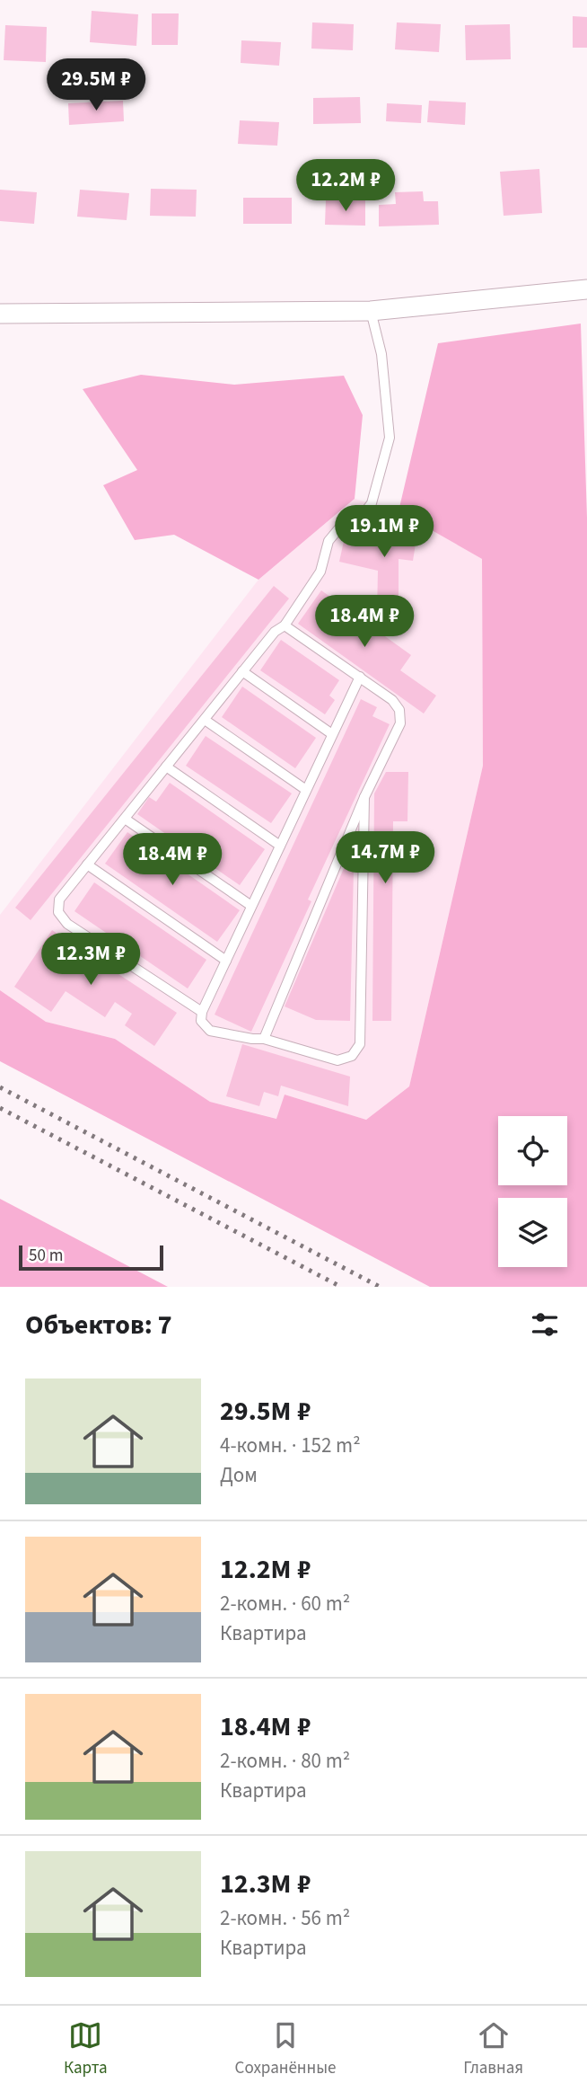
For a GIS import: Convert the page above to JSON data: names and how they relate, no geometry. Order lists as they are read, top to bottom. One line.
{"scale_bar":"50 m","page":{"price":["29.5M ₽","12.2M ₽","19.1M ₽","18.4M ₽","14.7M ₽","18.4M ₽","12.3M ₽"],"scale":"50 m","heading":"Объектов: 7","list":[{"name":"29.5M ₽","note":"4-комн. · 152 m² · Дом"},{"name":"12.2M ₽","note":"2-комн. · 60 m² · Квартира"},{"name":"18.4M ₽","note":"2-комн. · 80 m² · Квартира"},{"name":"12.3M ₽","note":"2-комн. · 56 m² · Квартира"}],"tabs":["Карта","Сохранённые","Главная"]}}
